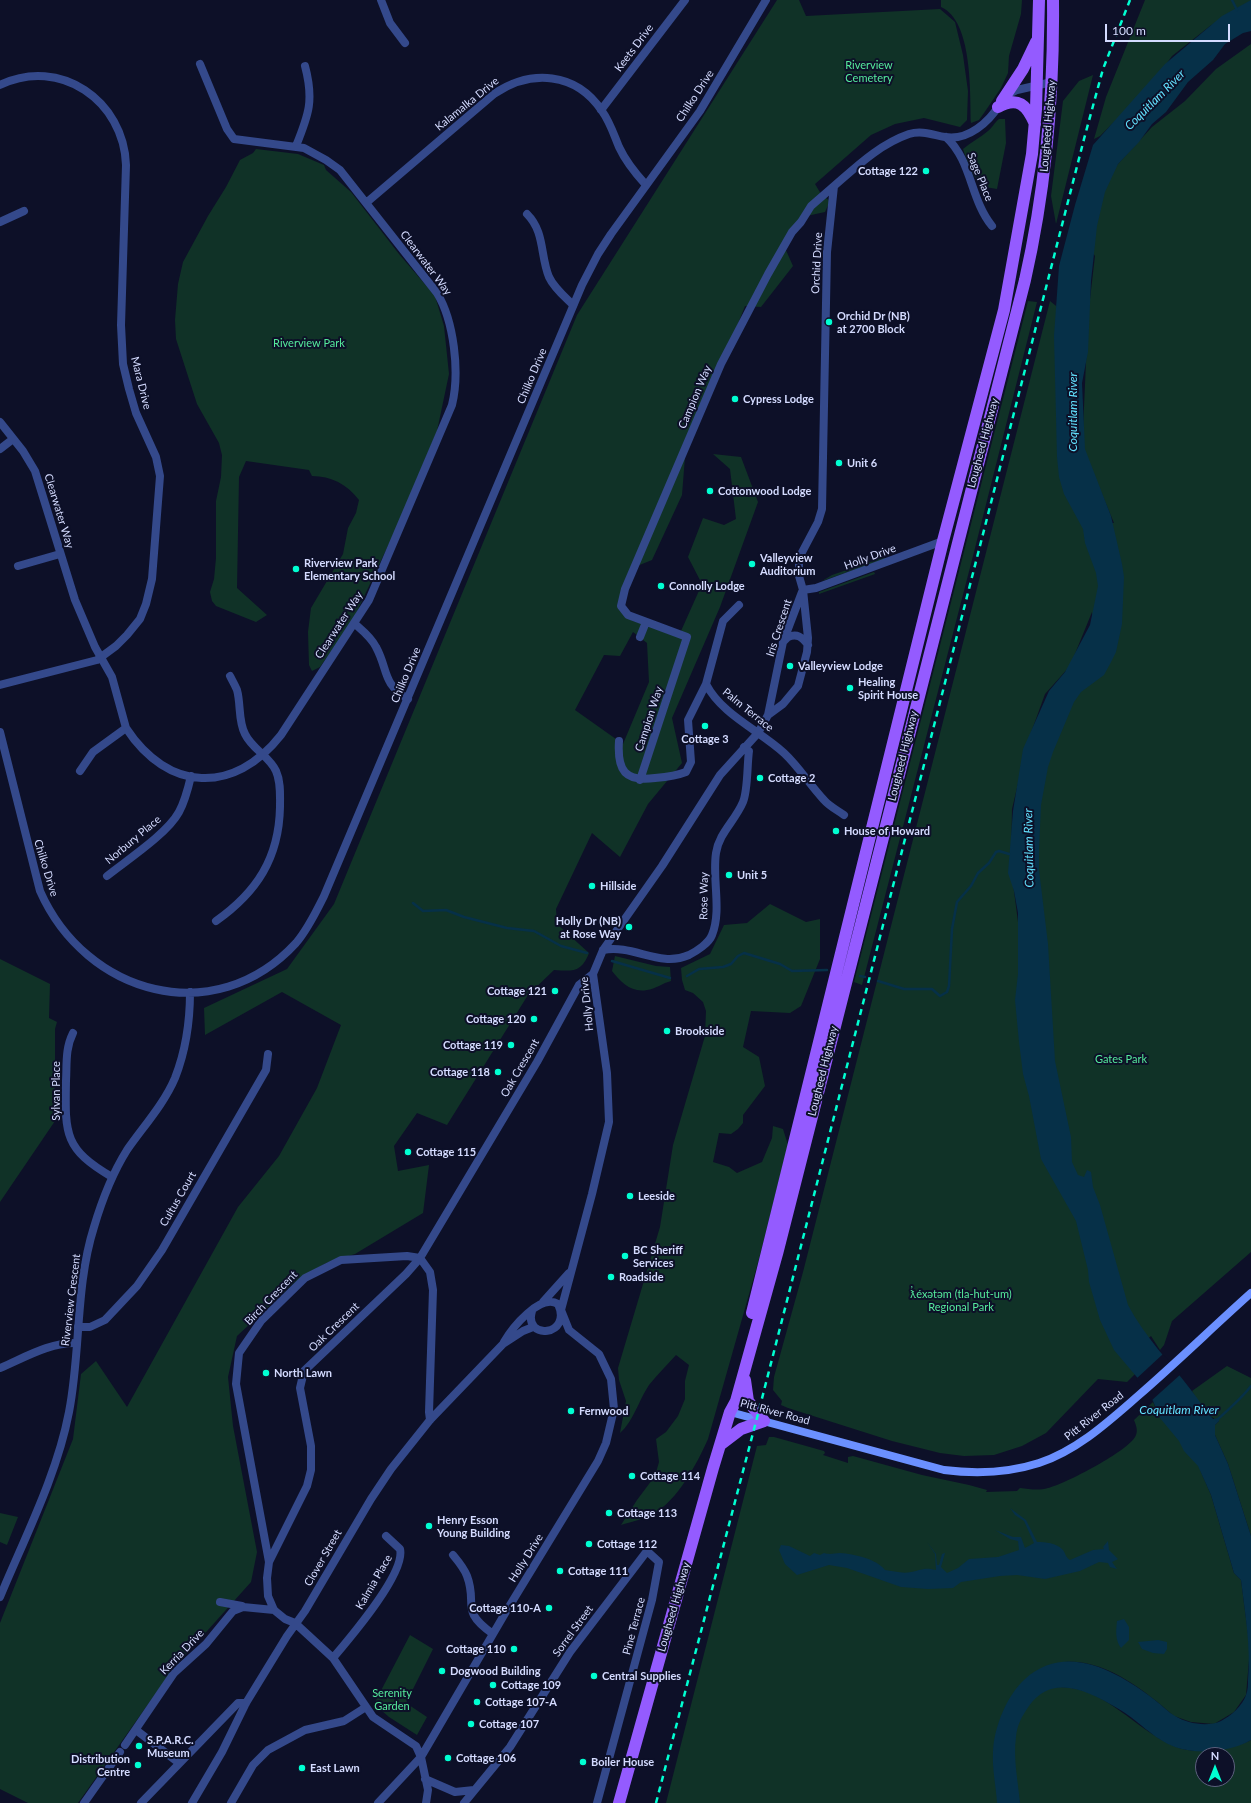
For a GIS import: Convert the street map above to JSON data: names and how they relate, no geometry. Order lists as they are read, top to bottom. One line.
{"streets":{"main road":["Lougheed Highway","Pitt River Road"],"street":["Keets Drive","Chilko Drive","Kalamalka Drive","Sage Place","Clearwater Way","Orchid Drive","Mara Drive","Campion Way","Holly Drive","Iris Crescent","Palm Terrace","Norbury Place","Rose Way","Oak Crescent","Sylvan Place","Cultus Court","Birch Crescent","Riverview Crescent","Clover Street","Kalmia Place","Pine Terrace","Sorrel Street","Kerria Drive"]},"crossings":[["Keets Drive","Kalamalka Drive"],["Chilko Drive","Kalamalka Drive"],["Chilko Drive","Riverview Crescent"],["Kalamalka Drive","Clearwater Way"],["Lougheed Highway","Holly Drive"],["Lougheed Highway","Pitt River Road"],["Clearwater Way","Mara Drive"],["Clearwater Way","Norbury Place"],["Orchid Drive","Campion Way"],["Orchid Drive","Holly Drive"],["Orchid Drive","Iris Crescent"],["Holly Drive","Iris Crescent"],["Holly Drive","Palm Terrace"],["Holly Drive","Rose Way"],["Holly Drive","Oak Crescent"],["Holly Drive","Clover Street"],["Iris Crescent","Palm Terrace"],["Oak Crescent","Birch Crescent"],["Sylvan Place","Riverview Crescent"],["Cultus Court","Riverview Crescent"],["Pine Terrace","Sorrel Street"]],"water":["Coquitlam River"],"parks":["Riverview Cemetery","Riverview Park","Gates Park","ƛ̓éxətəm (tla-hut-um) Regional Park","Serenity Garden"],"places":["Cottage 122","Orchid Dr (NB) at 2700 Block","Cypress Lodge","Unit 6","Cottonwood Lodge","Valleyview Auditorium","Riverview Park Elementary School","Connolly Lodge","Valleyview Lodge","Healing Spirit House","Cottage 3","Cottage 2","House of Howard","Unit 5","Hillside","Holly Dr (NB) at Rose Way","Cottage 121","Cottage 120","Brookside","Cottage 119","Cottage 118","Cottage 115","Leeside","BC Sheriff Services","Roadside","North Lawn","Fernwood","Cottage 114","Cottage 113","Henry Esson Young Building","Cottage 112","Cottage 111","Cottage 110-A","Cottage 110","Dogwood Building","Central Supplies","Cottage 109","Cottage 107-A","Cottage 107","S.P.A.R.C. Museum","Cottage 106","Boiler House","Distribution Centre","East Lawn"],"scale_bar":"100 m","north":"top"}
